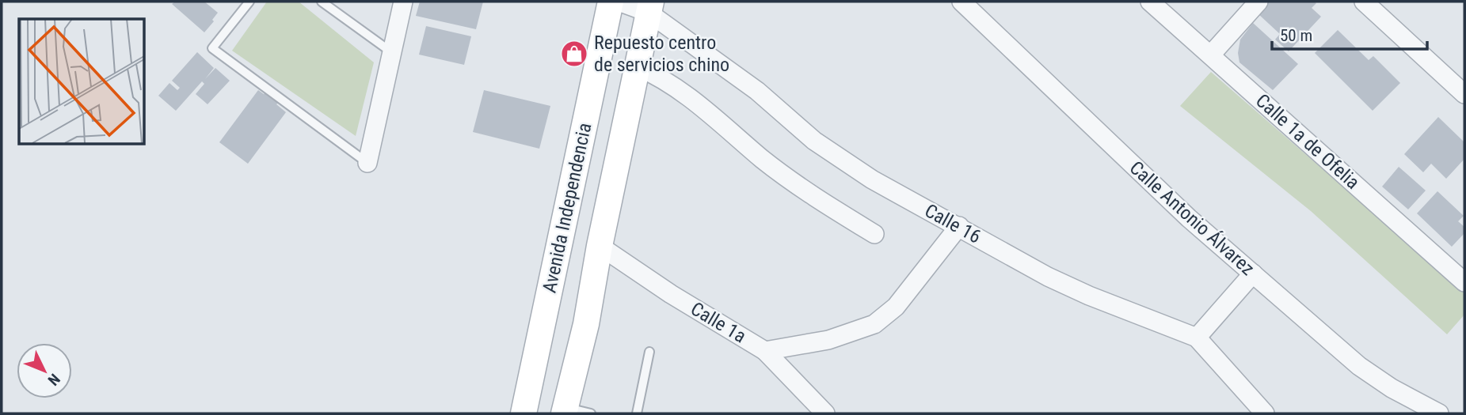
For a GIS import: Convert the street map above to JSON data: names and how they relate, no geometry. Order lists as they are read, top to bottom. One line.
{"streets":{"main road":["Avenida Independencia"],"street":["Calle 1a de Ofelia","Calle Antonio Álvarez","Calle 16","Calle 1a"]},"crossings":[["Avenida Independencia","Calle 16"],["Avenida Independencia","Calle 1a"]],"places":{"shop":["Repuesto centro de servicios chino"]},"scale_bar":"50 m","north":"bottom right"}
